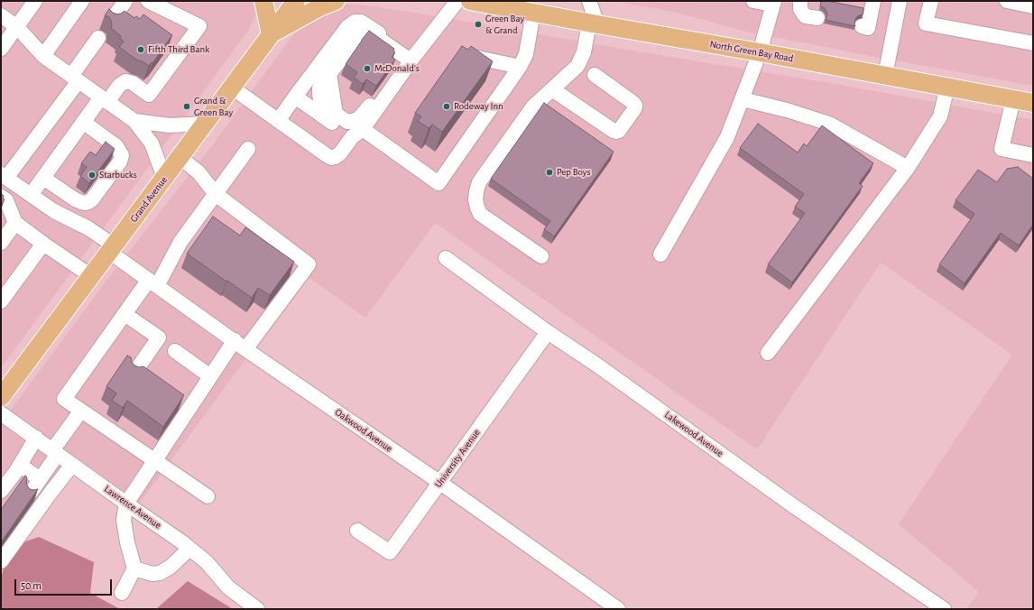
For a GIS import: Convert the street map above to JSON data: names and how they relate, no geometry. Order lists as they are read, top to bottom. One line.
{"streets":{"main road":["North Green Bay Road","Grand Avenue"],"street":["Oakwood Avenue","Lakewood Avenue","University Avenue","Lawrence Avenue"]},"crossings":[["Grand Avenue","Oakwood Avenue"],["Oakwood Avenue","University Avenue"],["Lakewood Avenue","University Avenue"]],"places":["Green Bay & Grand","Fifth Third Bank","McDonald's","Grand & Green Bay","Rodeway Inn","Pep Boys","Starbucks"],"scale_bar":"50 m"}
